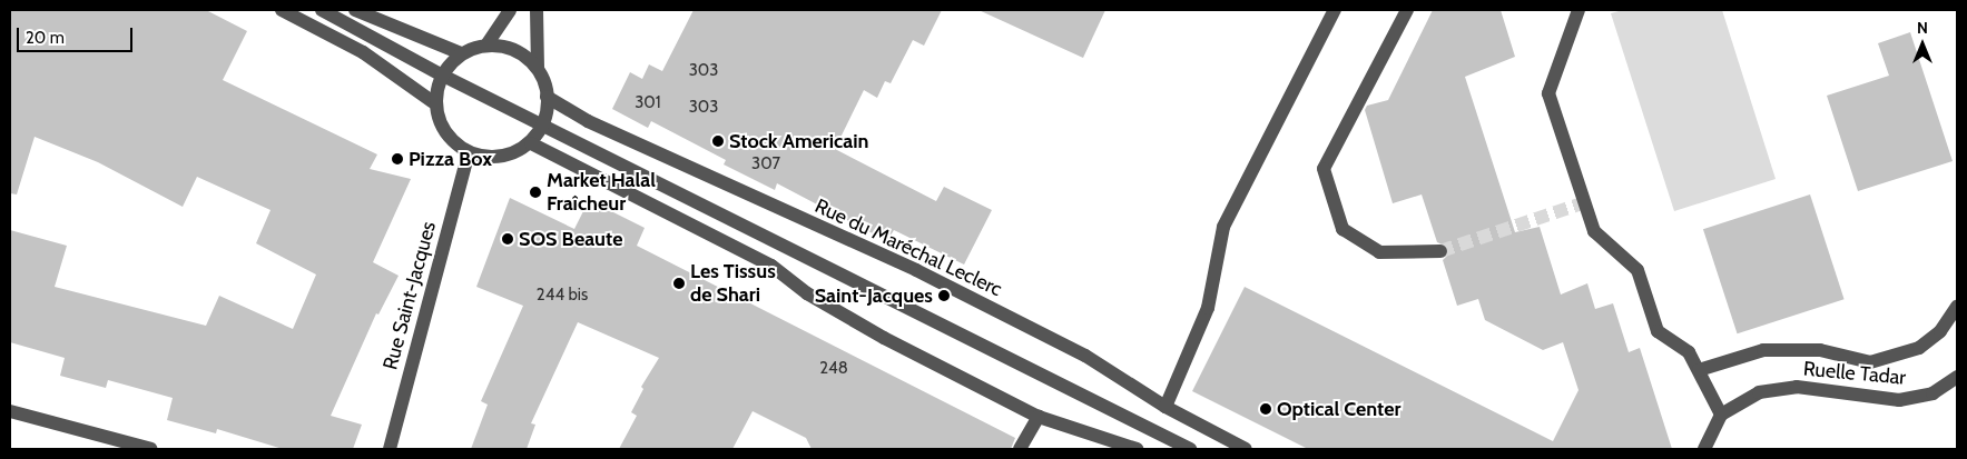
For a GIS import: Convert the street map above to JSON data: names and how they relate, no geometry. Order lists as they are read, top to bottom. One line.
{"streets":{"street":["Rue du Maréchal Leclerc","Rue Saint-Jacques","Ruelle Tadar"]},"places":["Stock Americain","Pizza Box","Market Halal Fraîcheur","SOS Beaute","Les Tissus de Shari","Saint-Jacques","Optical Center"],"house_numbers":["303","301","303","307","244 bis","248"],"scale_bar":"20 m","north":"top"}
